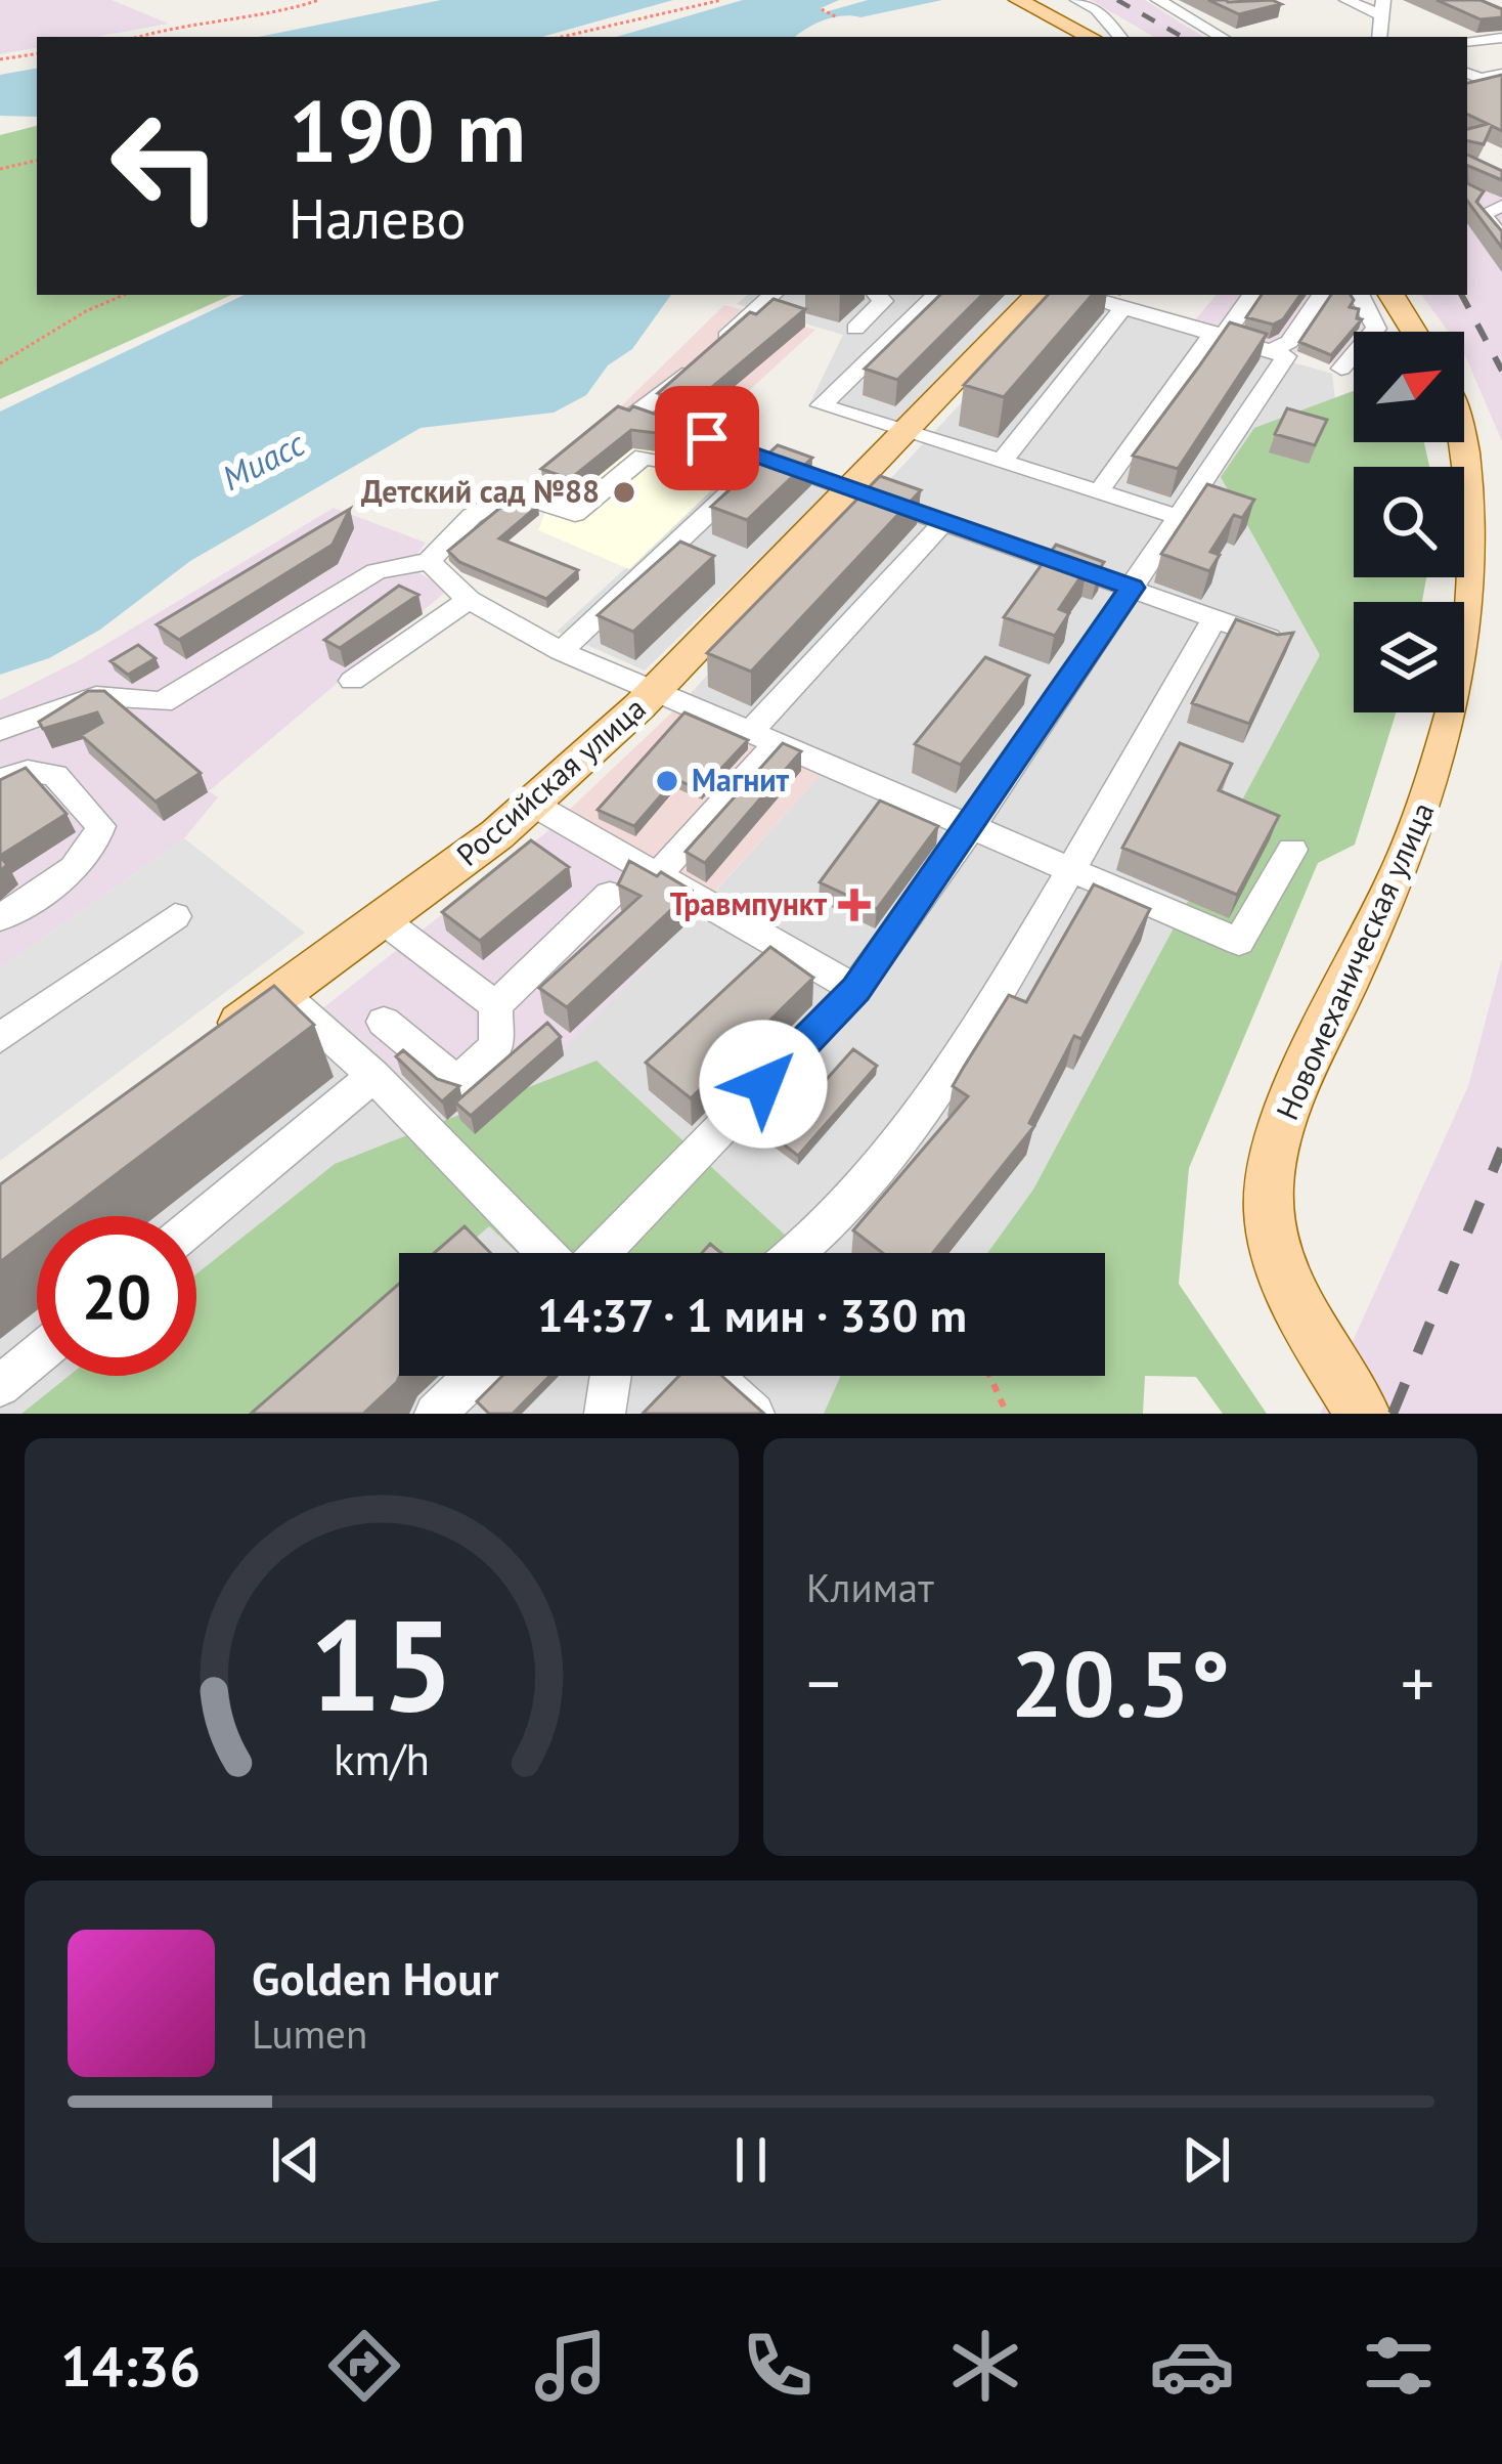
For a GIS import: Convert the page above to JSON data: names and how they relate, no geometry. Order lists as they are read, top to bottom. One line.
{"streets":{"main road":["Российская улица","Новомеханическая улица"]},"water":["Миасс"],"places":{"other":["Детский сад №88","Магнит"],"health":["Травмпункт"]},"north":"top right","page":{"turn":["190 m","Налево"],"limit":"20","trip":"14:37 · 1 мин · 330 m","tile":"Климат","heat":["−","20.5°","+"],"song":["Golden Hour","Lumen"],"tabs":"14:36","gauge":["15","km/h"]}}
